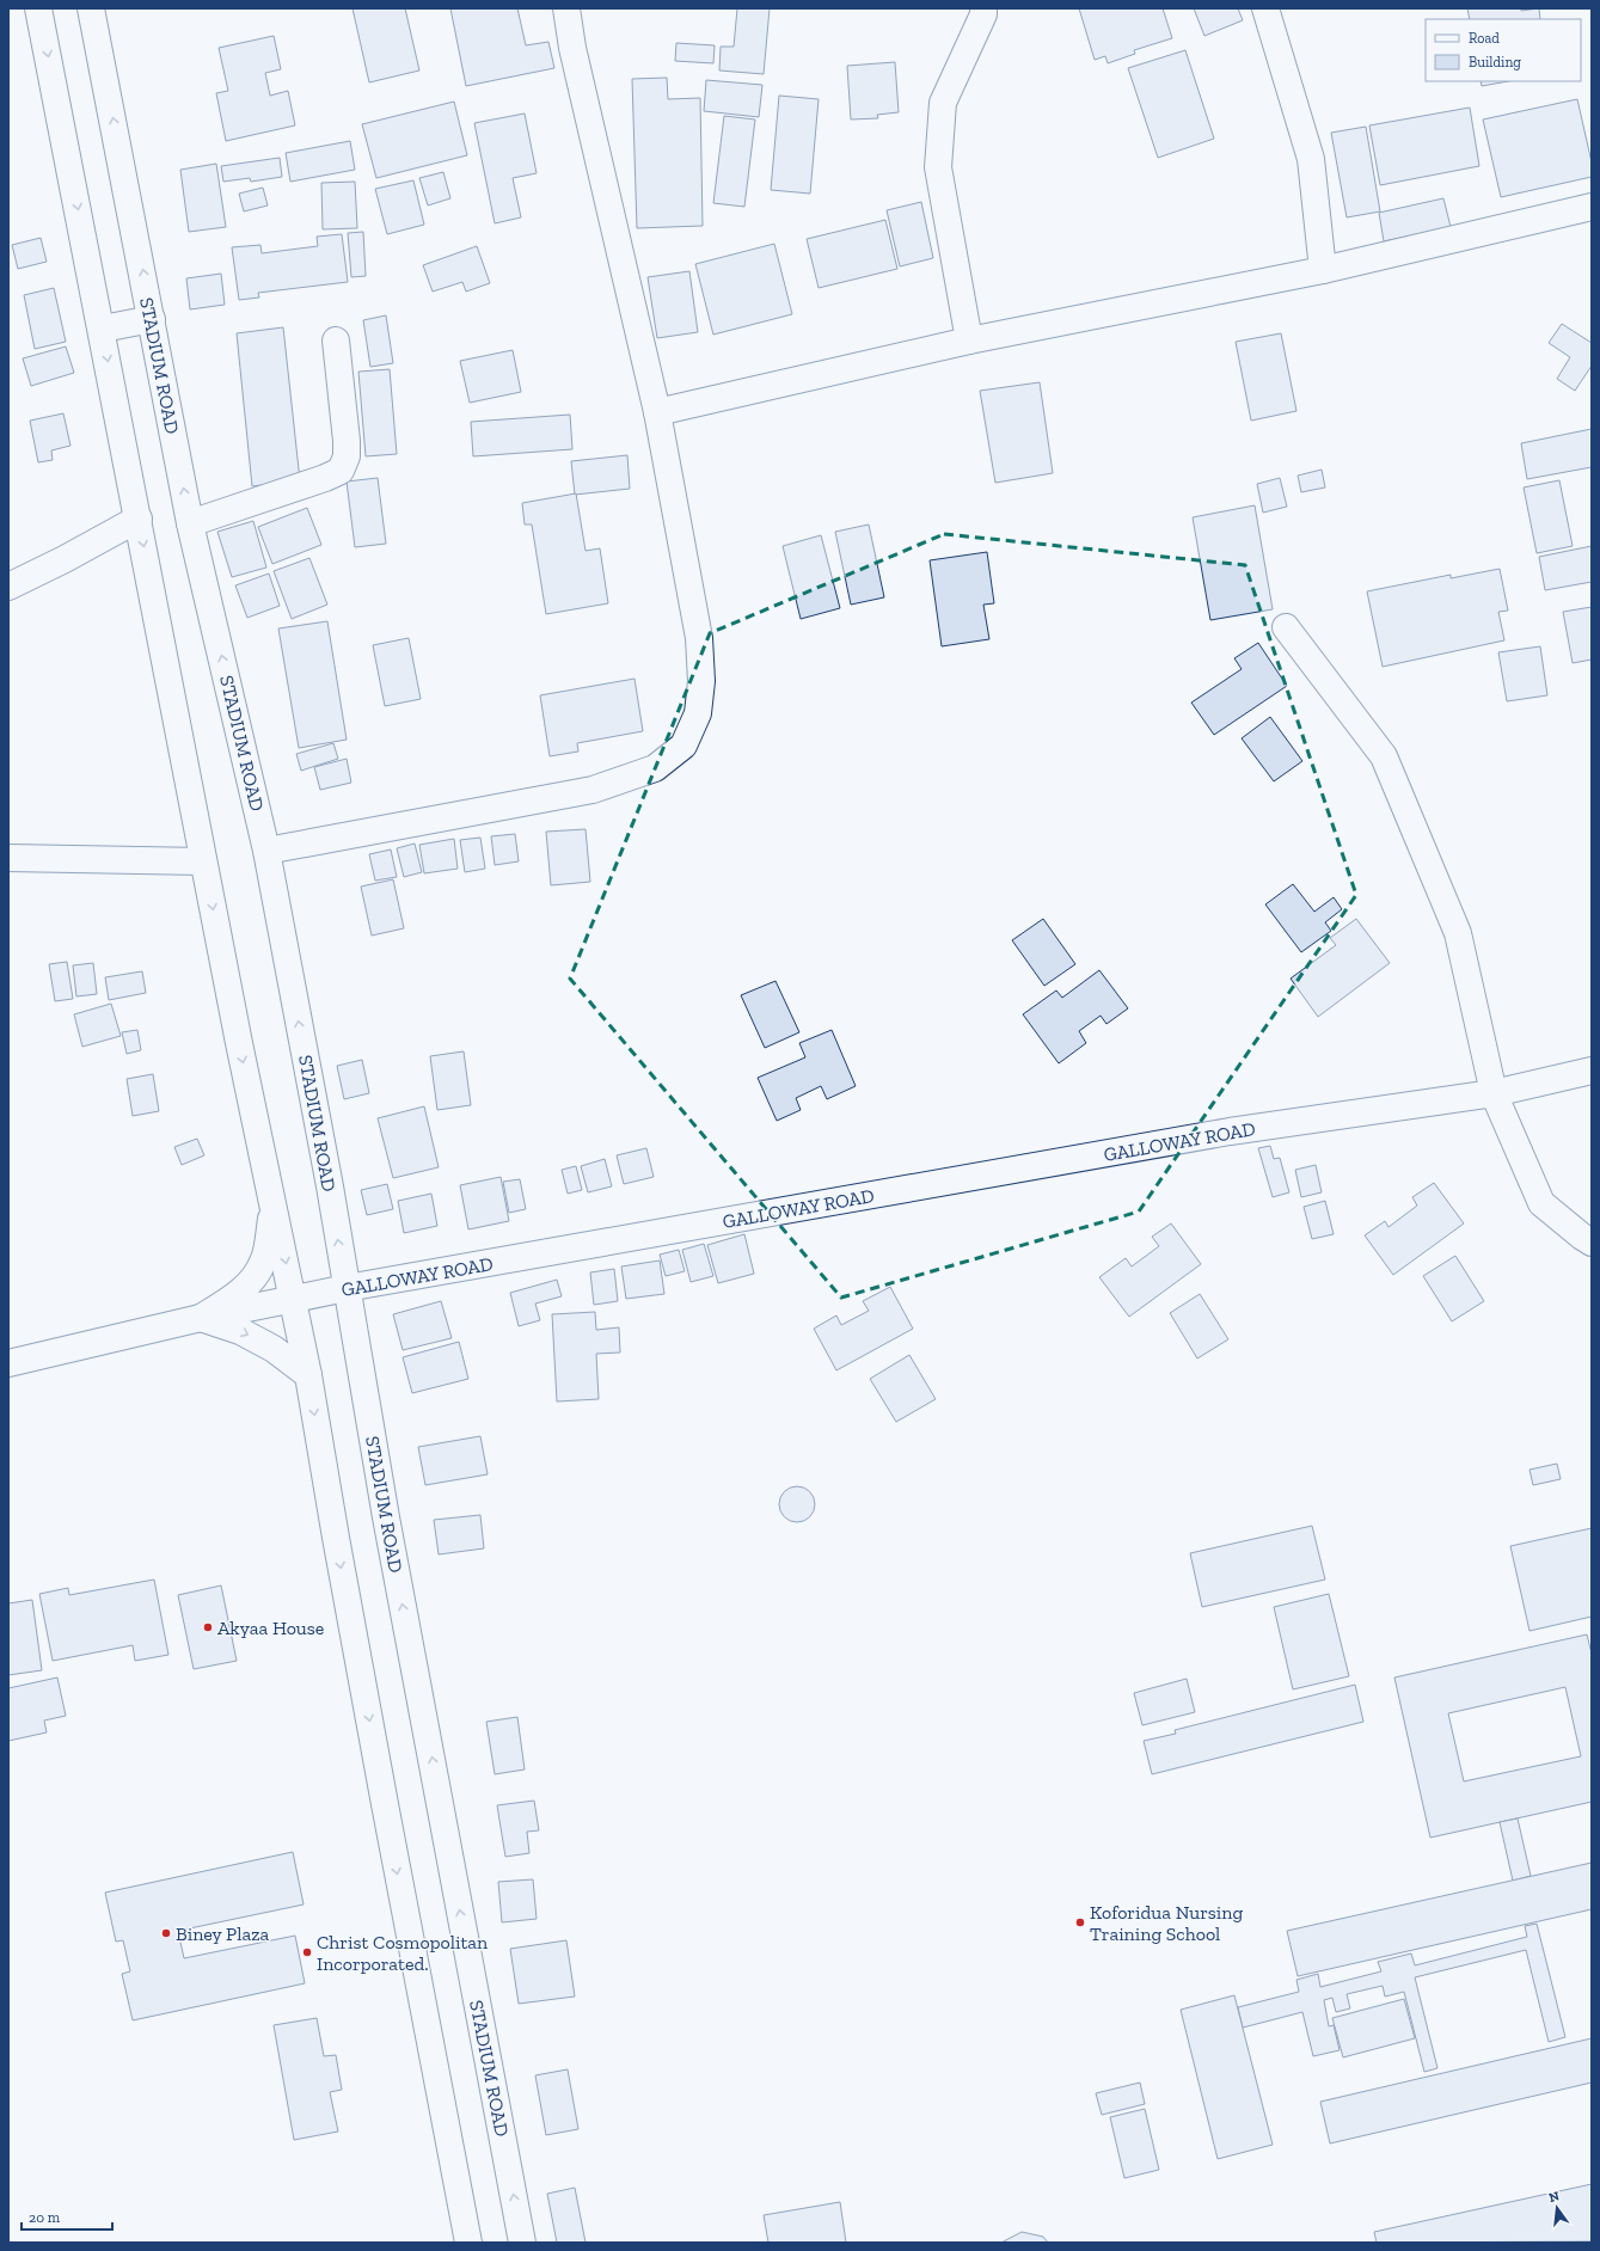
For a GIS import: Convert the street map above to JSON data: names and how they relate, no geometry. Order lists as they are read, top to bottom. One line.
{"streets":{"street":["STADIUM ROAD","GALLOWAY ROAD"]},"crossings":[["STADIUM ROAD","GALLOWAY ROAD"]],"places":["Akyaa House","Koforidua Nursing Training School","Biney Plaza","Christ Cosmopolitan Incorporated."],"legend":["Road","Building"],"scale_bar":"20 m","north":"top"}
